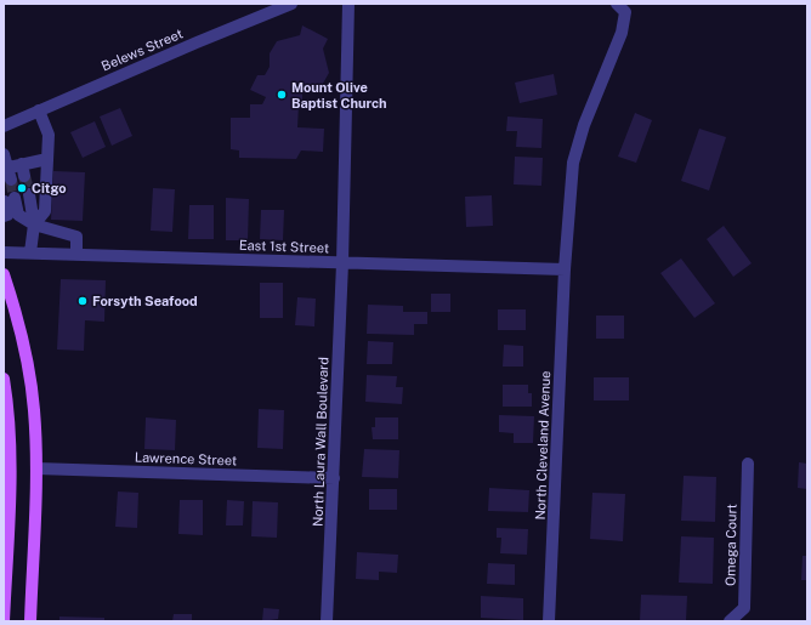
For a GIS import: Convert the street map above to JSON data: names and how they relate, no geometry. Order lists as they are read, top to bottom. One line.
{"streets":{"street":["Belews Street","East 1st Street","North Laura Wall Boulevard","North Cleveland Avenue","Lawrence Street","Omega Court"]},"crossings":[["East 1st Street","North Laura Wall Boulevard"],["East 1st Street","North Cleveland Avenue"],["North Laura Wall Boulevard","Lawrence Street"]],"places":["Mount Olive Baptist Church","Citgo","Forsyth Seafood"]}
